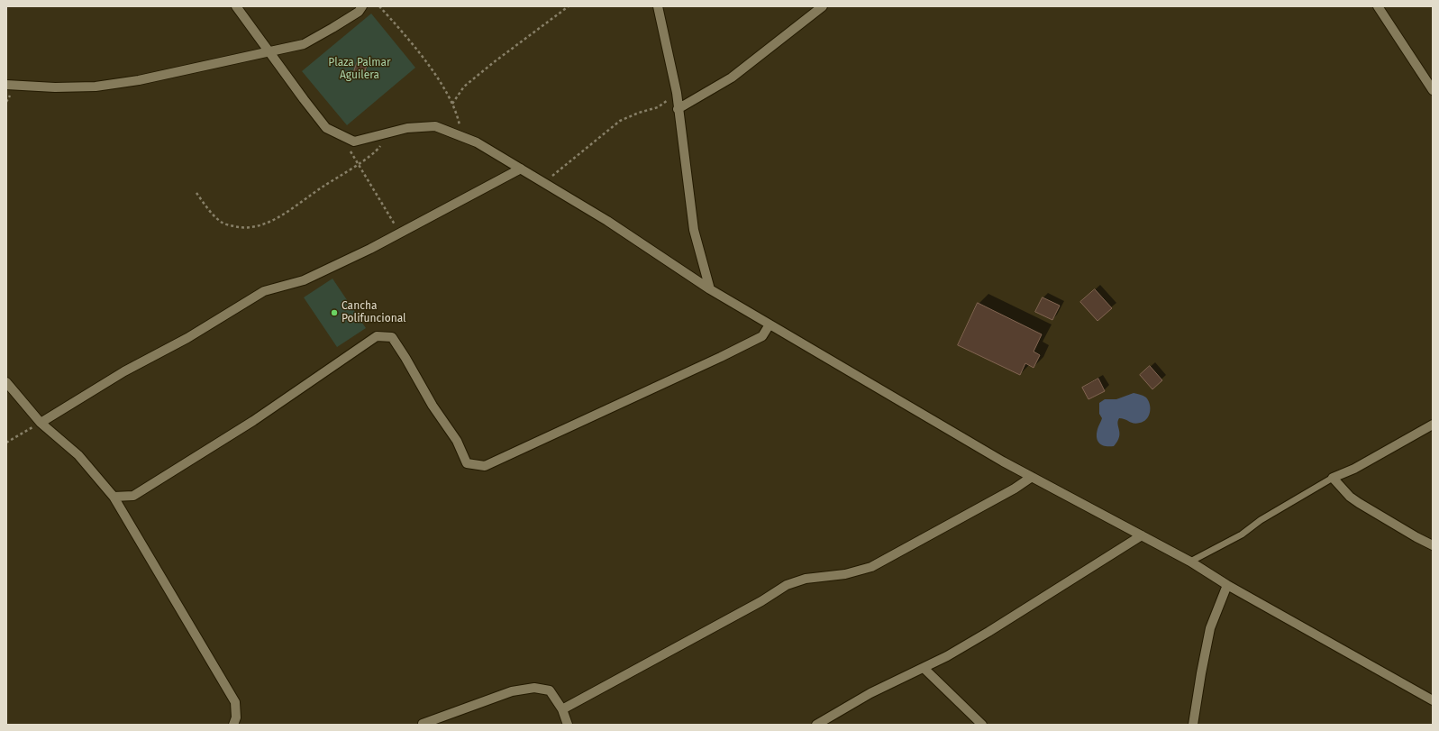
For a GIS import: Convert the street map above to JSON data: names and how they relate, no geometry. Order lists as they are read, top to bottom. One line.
{"parks":["Plaza Palmar Aguilera"],"places":["Cancha Polifuncional"]}
